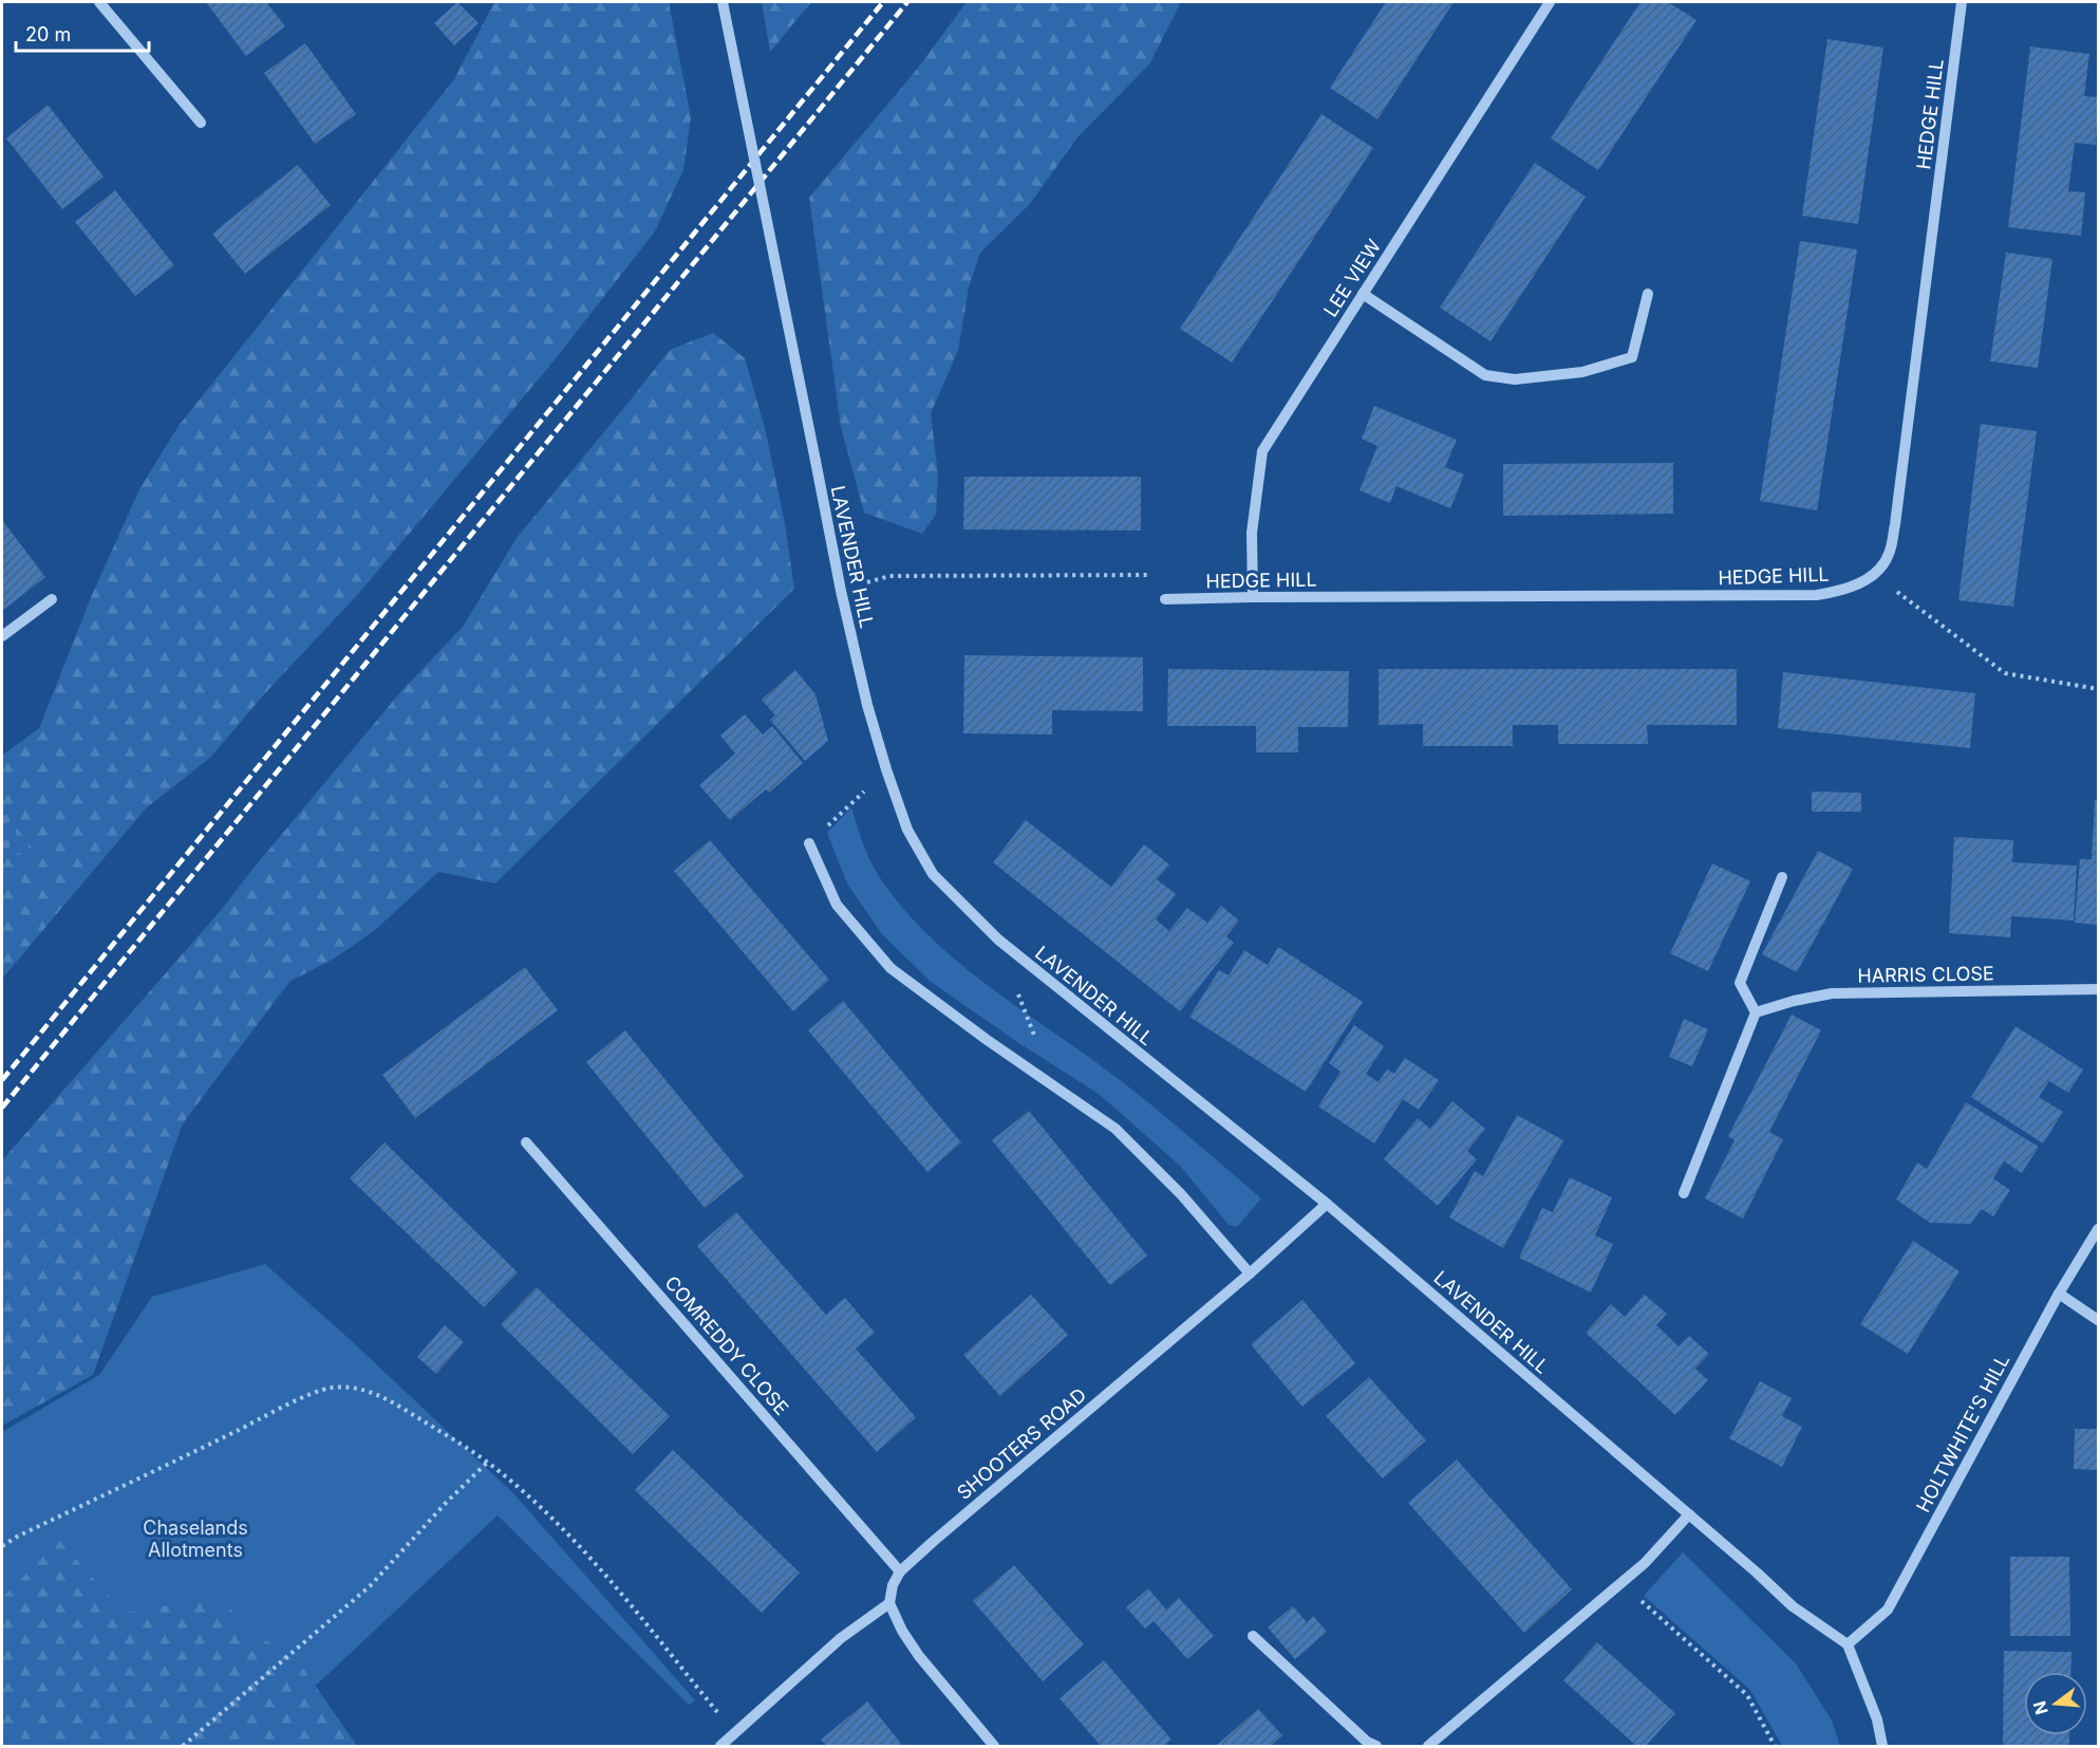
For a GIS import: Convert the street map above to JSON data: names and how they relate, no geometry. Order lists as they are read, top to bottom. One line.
{"streets":{"street":["HEDGE HILL","LEE VIEW","LAVENDER HILL","HARRIS CLOSE","COMREDDY CLOSE","HOLTWHITE'S HILL","SHOOTERS ROAD"]},"crossings":[["HEDGE HILL","LEE VIEW"],["LAVENDER HILL","HOLTWHITE'S HILL"],["LAVENDER HILL","SHOOTERS ROAD"],["COMREDDY CLOSE","SHOOTERS ROAD"]],"parks":["Chaselands Allotments"],"scale_bar":"20 m","north":"left"}
